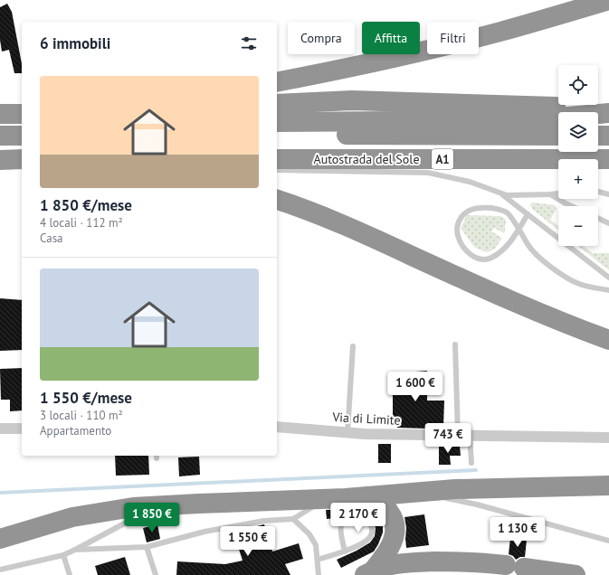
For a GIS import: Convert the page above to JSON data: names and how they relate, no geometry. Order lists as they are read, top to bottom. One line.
{"streets":{"highway":["Autostrada del Sole","A1"],"street":["Via di Limite"]},"page":{"chip":["Compra","Affitta","Filtri"],"heading":"6 immobili","map_buttons":["+","−"],"list":[{"name":"1 850 €/mese","note":"4 locali · 112 m² · Casa"},{"name":"1 550 €/mese","note":"3 locali · 110 m² · Appartamento"}],"price":["1 600 €","743 €","1 850 €","2 170 €","1 130 €","1 550 €"]}}
